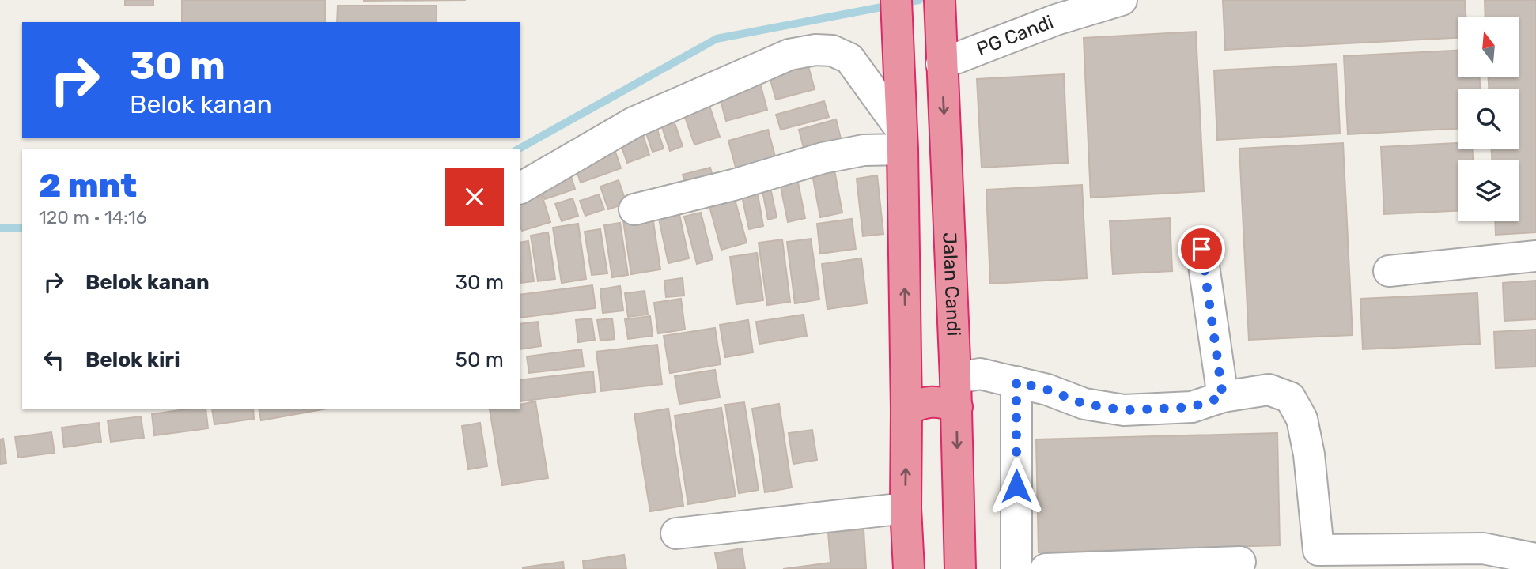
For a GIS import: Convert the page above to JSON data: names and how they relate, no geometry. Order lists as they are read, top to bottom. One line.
{"streets":{"highway":["Jalan Candi"],"street":["PG Candi"]},"crossings":[["PG Candi","Jalan Candi"]],"north":"top","page":{"turn":["30 m","Belok kanan"],"heading":["2 mnt","120 m · 14:16"],"list":[{"name":"Belok kanan","value":"30 m"},{"name":"Belok kiri","value":"50 m"}]}}
